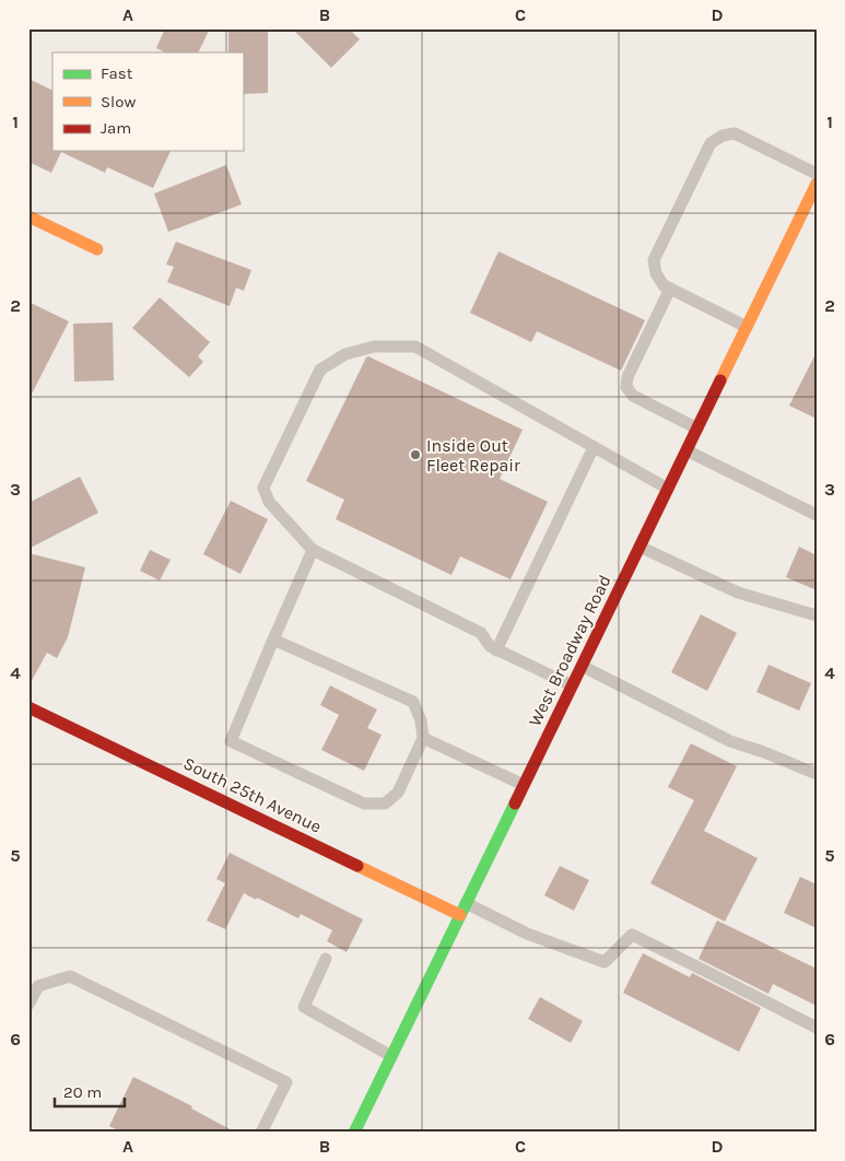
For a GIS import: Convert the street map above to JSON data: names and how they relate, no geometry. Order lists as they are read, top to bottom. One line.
{"streets":{"main road":["West Broadway Road","South 25th Avenue"]},"crossings":[["West Broadway Road","South 25th Avenue"]],"places":["Inside Out Fleet Repair"],"legend":["Fast","Slow","Jam"],"scale_bar":"20 m","grid":{"columns":["A","B","C","D"],"rows":["1","2","3","4","5","6"]}}
